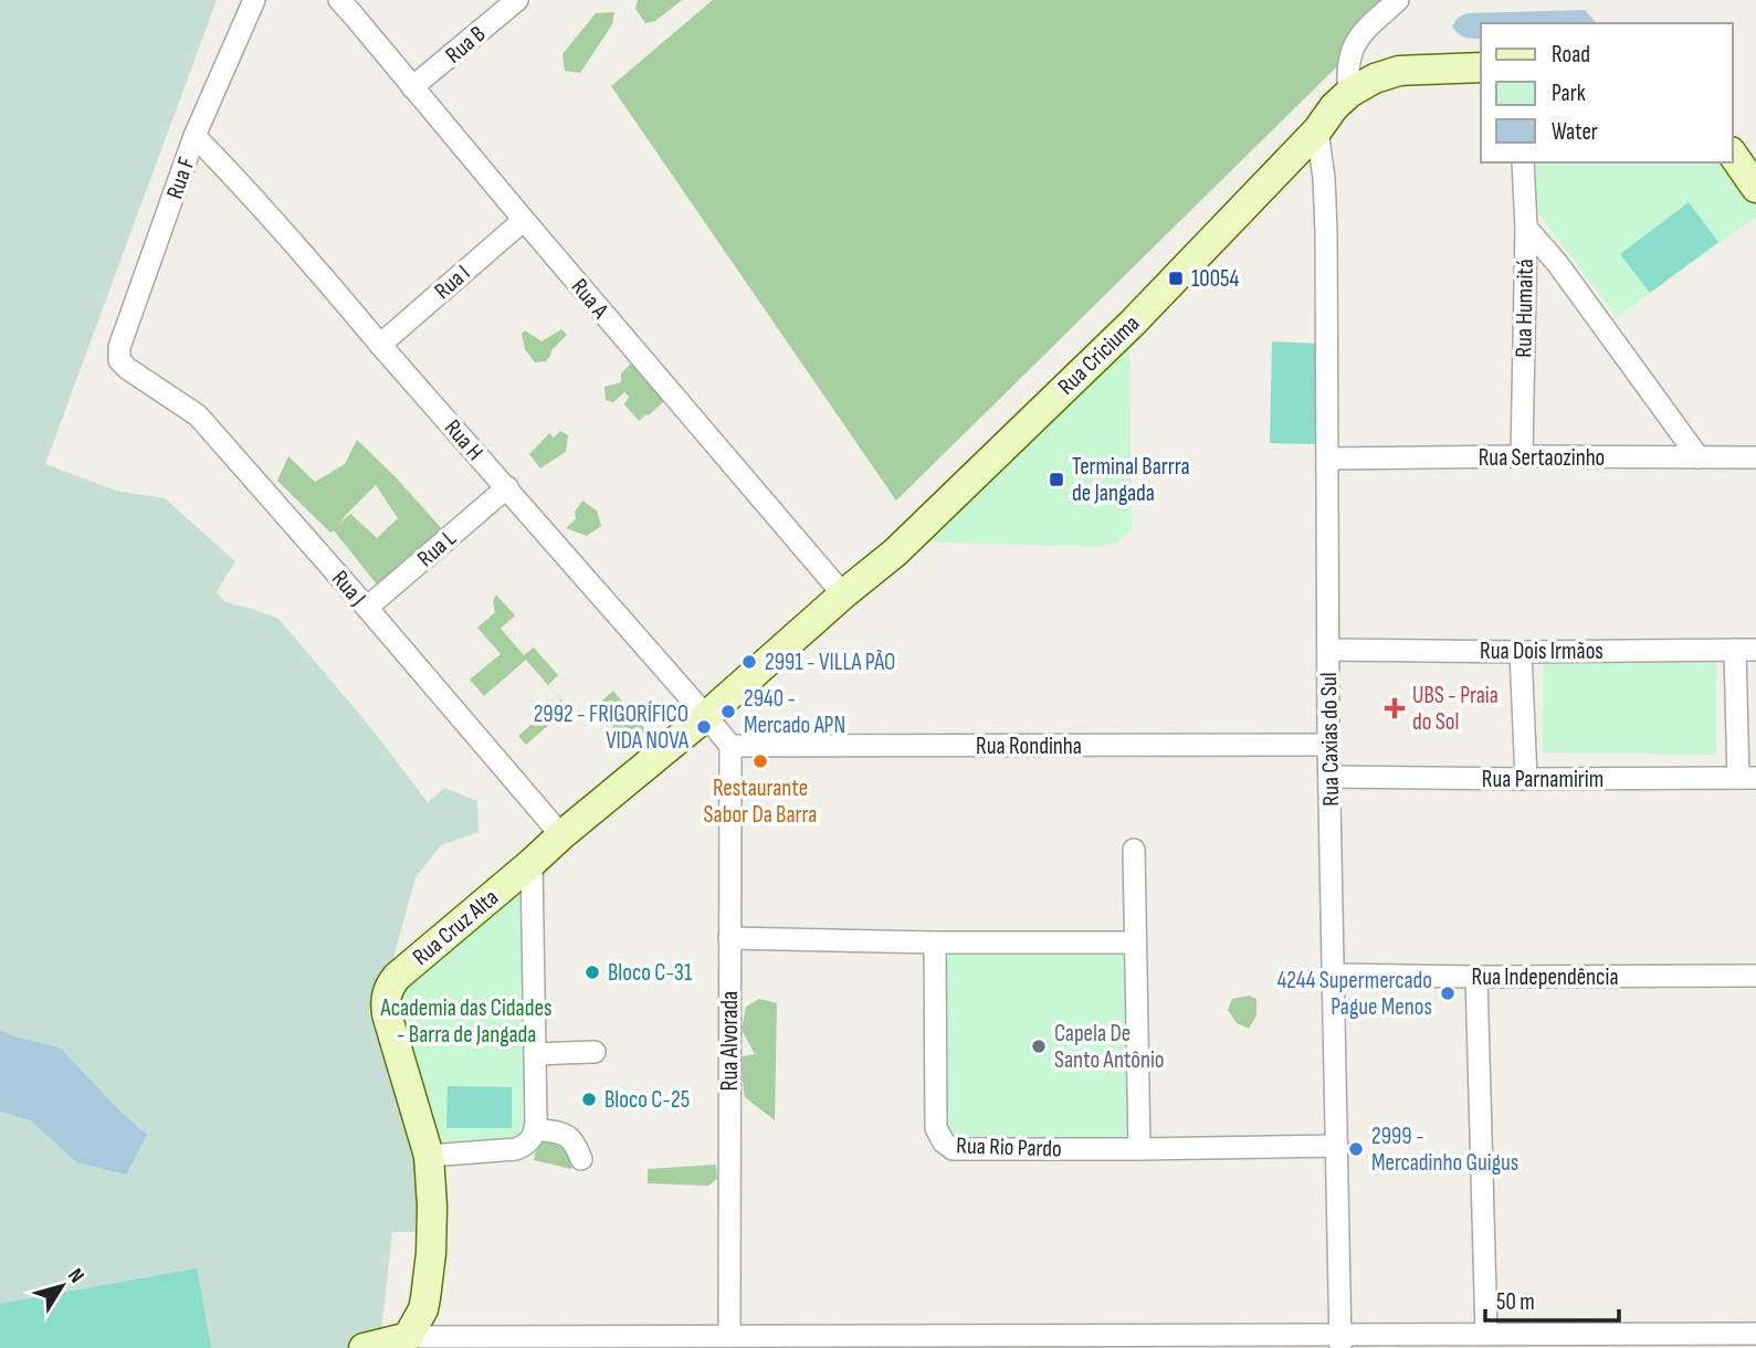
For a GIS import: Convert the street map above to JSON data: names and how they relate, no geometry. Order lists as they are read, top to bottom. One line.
{"streets":{"main road":["Rua Criciuma","Rua Cruz Alta"],"street":["Rua B","Rua F","Rua I","Rua A","Rua Humaitá","Rua H","Rua Sertaozinho","Rua L","Rua J","Rua Dois Irmãos","Rua Caxias do Sul","Rua Rondinha","Rua Parnamirim","Rua Independência","Rua Alvorada","Rua Rio Pardo"]},"crossings":[["Rua B","Rua A"],["Rua F","Rua H"],["Rua F","Rua J"],["Rua I","Rua A"],["Rua I","Rua H"],["Rua A","Rua Criciuma"],["Rua Humaitá","Rua Sertaozinho"],["Rua Criciuma","Rua Caxias do Sul"],["Rua Criciuma","Rua Cruz Alta"],["Rua H","Rua L"],["Rua H","Rua Rondinha"],["Rua H","Rua Cruz Alta"],["Rua H","Rua Alvorada"],["Rua Sertaozinho","Rua Caxias do Sul"],["Rua L","Rua J"],["Rua J","Rua Cruz Alta"],["Rua Dois Irmãos","Rua Caxias do Sul"],["Rua Caxias do Sul","Rua Rondinha"],["Rua Caxias do Sul","Rua Parnamirim"],["Rua Caxias do Sul","Rua Independência"],["Rua Caxias do Sul","Rua Rio Pardo"],["Rua Rondinha","Rua Alvorada"]],"parks":["Academia das Cidades - Barra de Jangada"],"places":{"transit":["10054","Terminal Barrra de Jangada"],"other":["2991 - VILLA PÃO","2940 - Mercado APN","2992 - FRIGORÍFICO VIDA NOVA","Restaurante Sabor Da Barra","Bloco C-31","4244 Supermercado Pague Menos","Capela De Santo Antônio","Bloco C-25","2999 - Mercadinho Guigus"],"health":["UBS - Praia do Sol"]},"legend":["Road","Park","Water"],"scale_bar":"50 m","north":"top right"}
